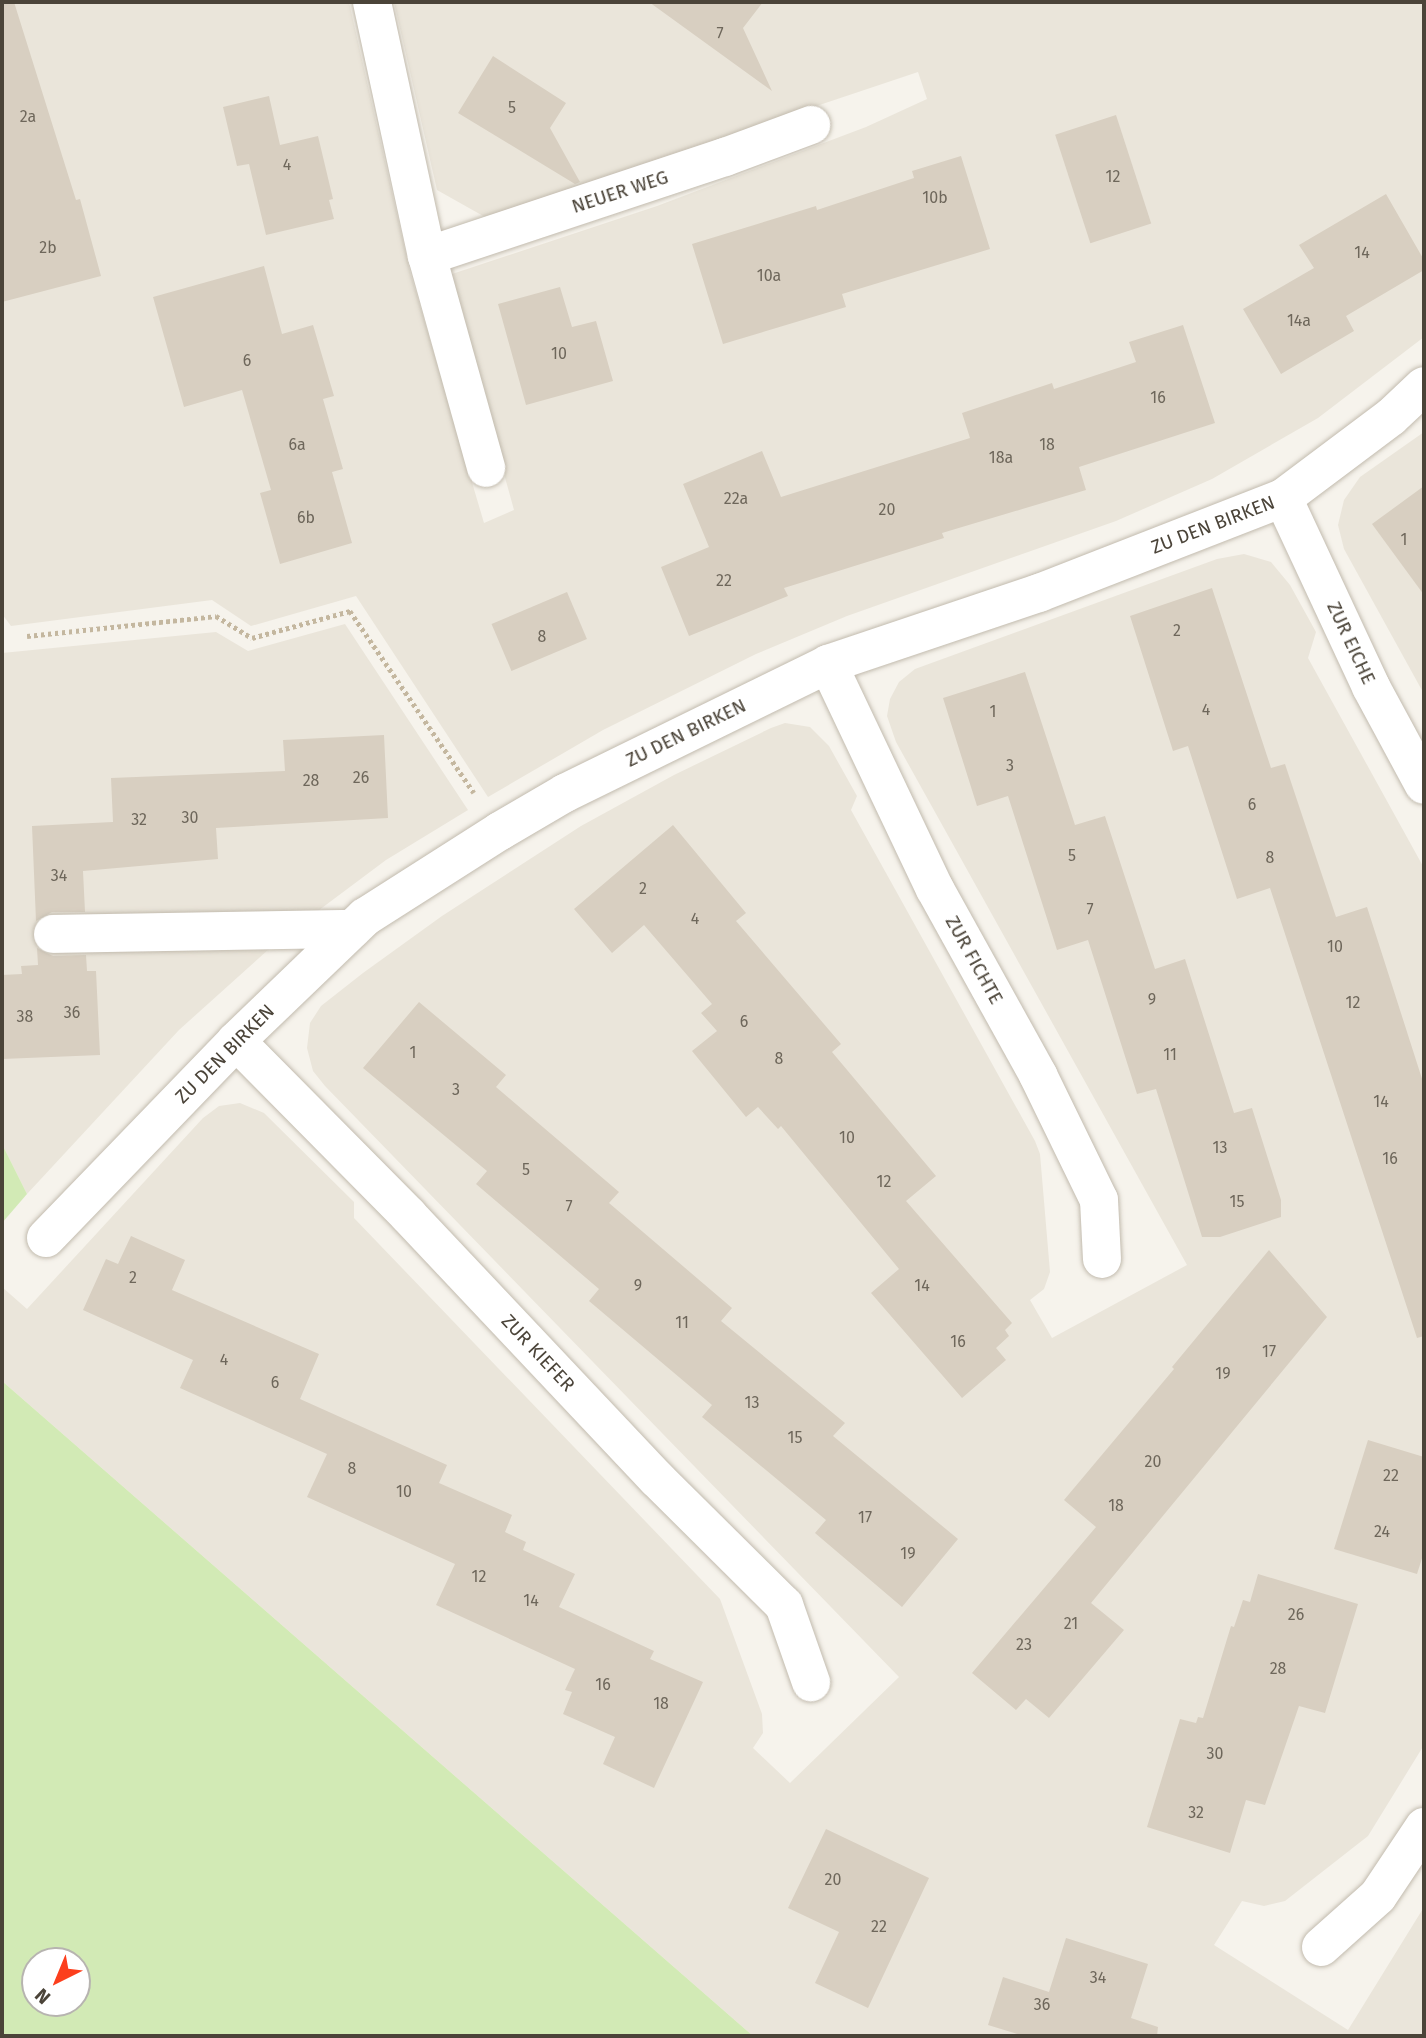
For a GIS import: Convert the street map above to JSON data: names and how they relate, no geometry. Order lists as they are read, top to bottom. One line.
{"streets":{"street":["NEUER WEG","ZU DEN BIRKEN","ZUR EICHE","ZUR FICHTE","ZUR KIEFER"]},"crossings":[["ZU DEN BIRKEN","ZUR EICHE"],["ZU DEN BIRKEN","ZUR FICHTE"],["ZU DEN BIRKEN","ZUR KIEFER"]],"house_numbers":["7","5","2a","4","12","10b","2b","14","10a","14a","10","6","16","6a","18","18a","22a","20","6b","1","22","2","8","4","1","3","26","28","6","30","32","5","8","34","2","7","4","10","9","12","36","38","6","1","11","8","3","14","10","13","16","5","12","15","7","2","9","14","11","16","17","4","19","6","13","15","20","8","22","10","18","17","24","19","12","14","26","21","23","28","16","18","30","32","20","22","34","36"],"north":"bottom left"}
